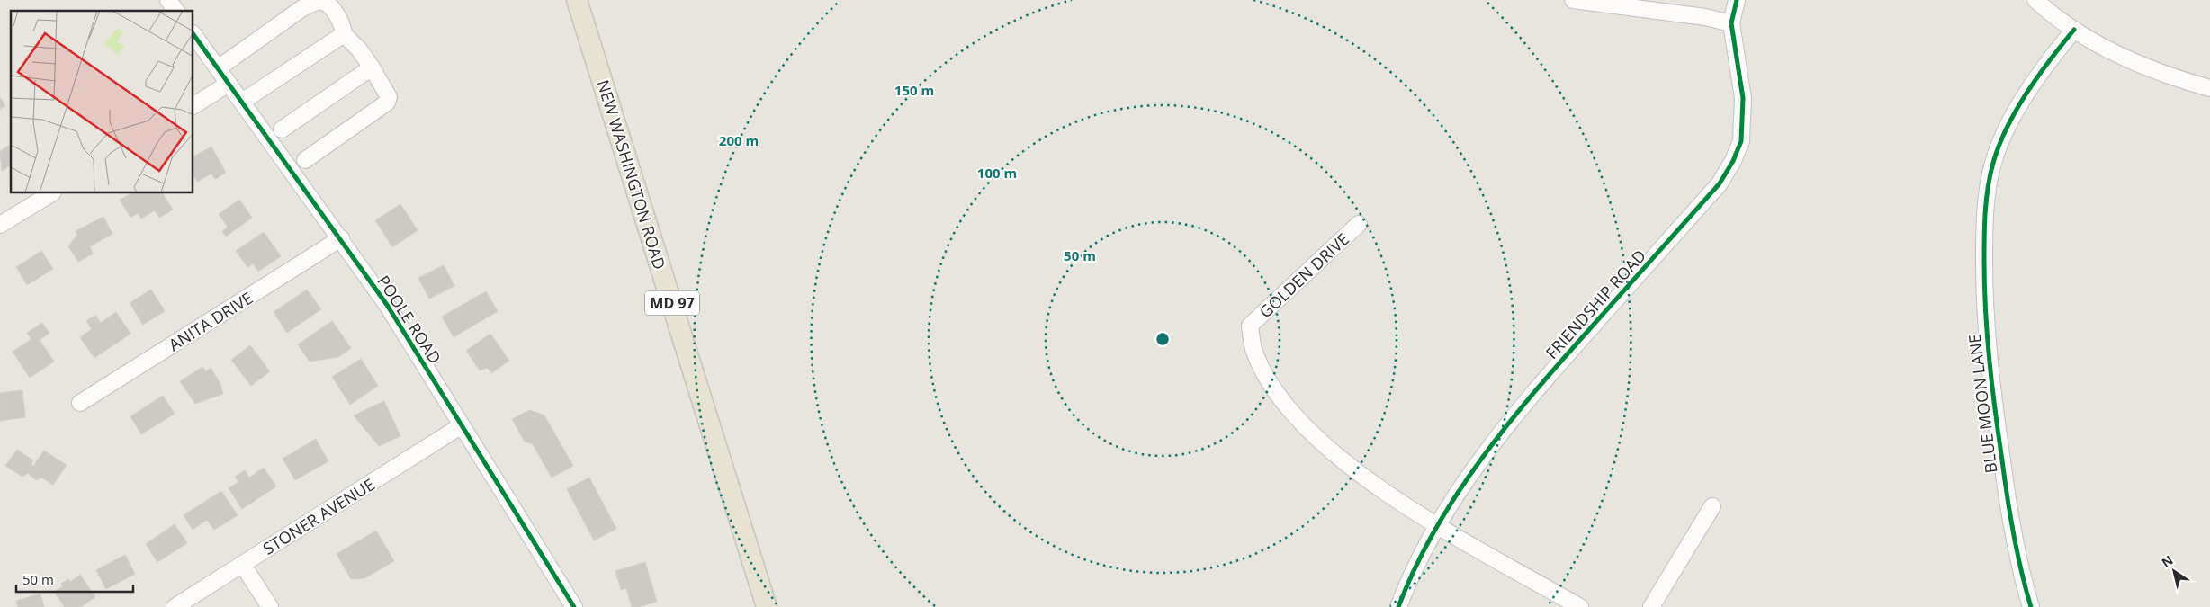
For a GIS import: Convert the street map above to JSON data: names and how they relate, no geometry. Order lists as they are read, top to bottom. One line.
{"streets":{"main road":["NEW WASHINGTON ROAD","MD 97"],"street":["GOLDEN DRIVE","FRIENDSHIP ROAD","POOLE ROAD","ANITA DRIVE","BLUE MOON LANE","STONER AVENUE"]},"crossings":[["GOLDEN DRIVE","FRIENDSHIP ROAD"],["POOLE ROAD","ANITA DRIVE"],["POOLE ROAD","STONER AVENUE"]],"scale_bar":"50 m","north":"top left","rings":["150 m","200 m","100 m","50 m"]}
